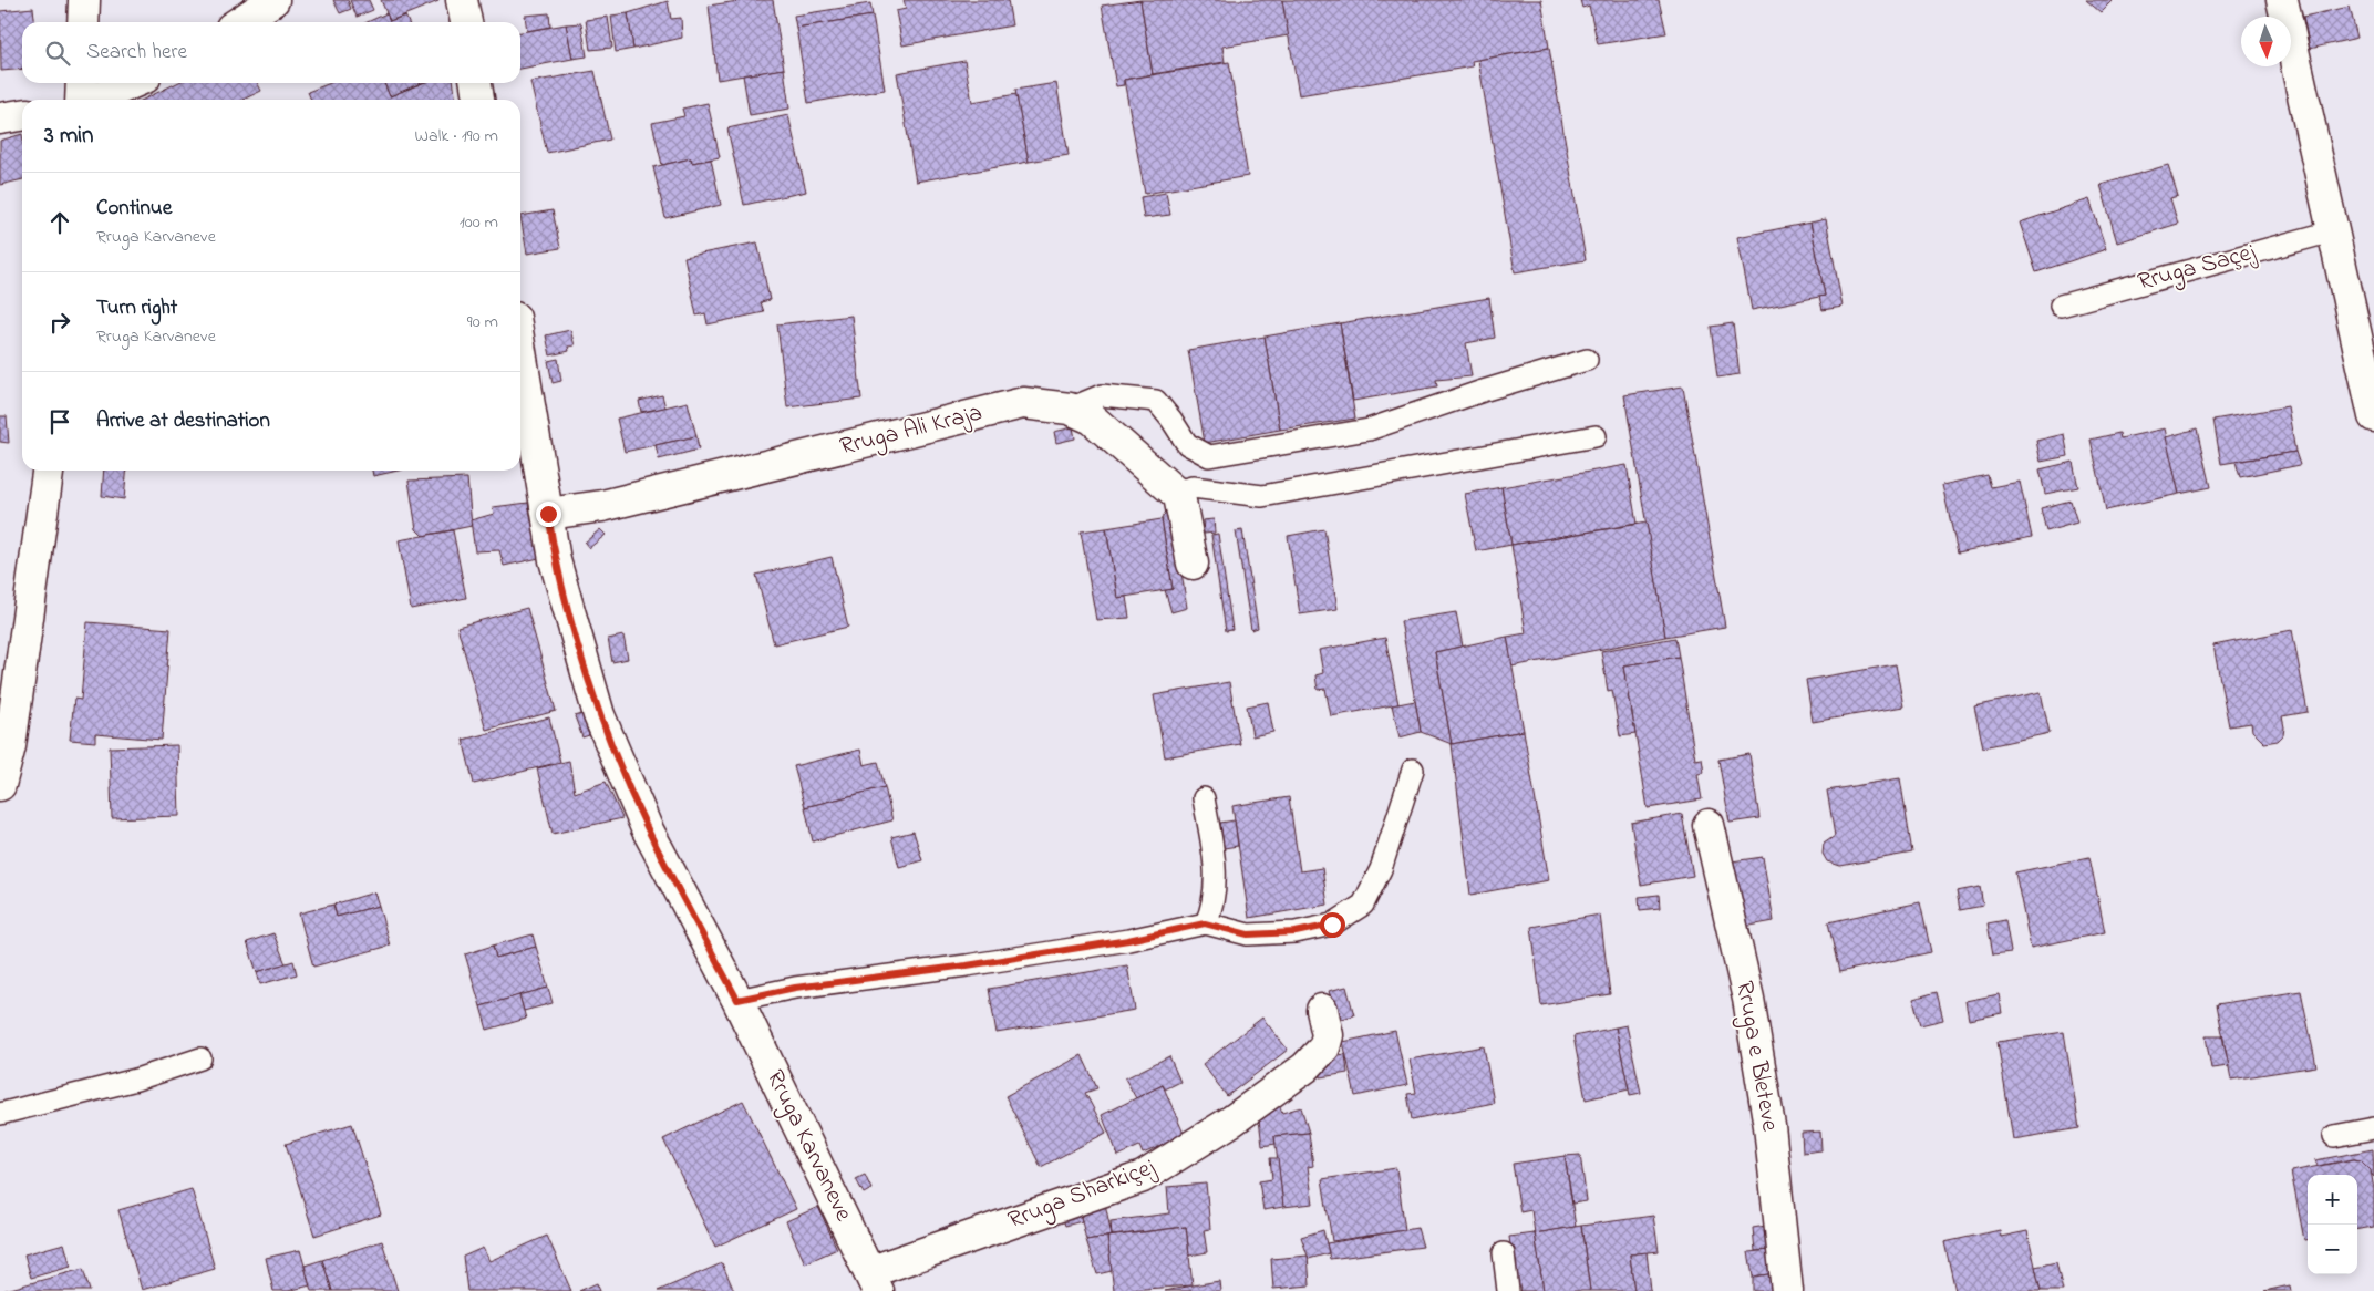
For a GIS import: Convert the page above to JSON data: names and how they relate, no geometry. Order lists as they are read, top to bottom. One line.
{"streets":{"street":["Rruga Ali Kraja","Rruga e Bleteve","Rruga Karvaneve","Rruga Sharkiçej"],"lane":["Rruga Saçej"]},"crossings":[["Rruga Ali Kraja","Rruga Karvaneve"],["Rruga Karvaneve","Rruga Sharkiçej"]],"north":"bottom","page":{"search":"Search here","heading":["3 min","Walk · 190 m"],"list":[["Continue","Rruga Karvaneve","100 m"],["Turn right","Rruga Karvaneve","90 m"],"Arrive at destination"],"map_buttons":["+","−"]}}
